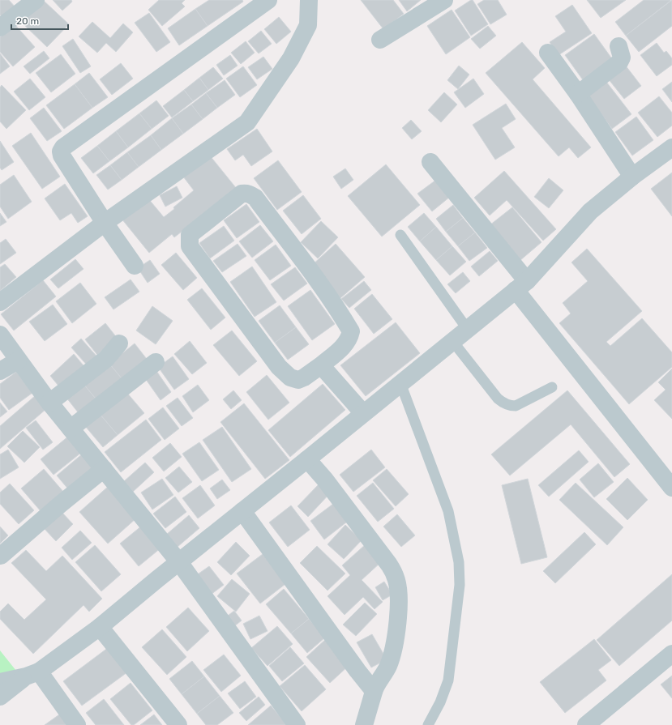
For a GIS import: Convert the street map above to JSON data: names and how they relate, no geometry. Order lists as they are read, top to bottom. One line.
{"scale_bar":"20 m"}
